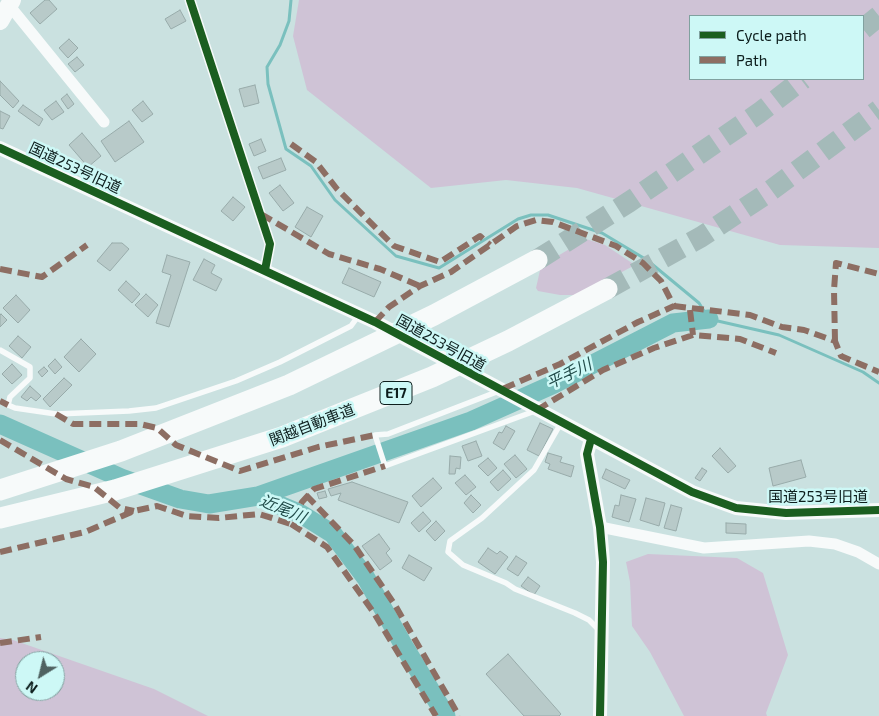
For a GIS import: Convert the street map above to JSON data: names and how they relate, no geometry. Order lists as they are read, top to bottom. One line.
{"streets":{"highway":["E17","関越自動車道"],"street":["国道253号旧道"]},"water":["平手川","近尾川"],"legend":["Cycle path","Path"],"north":"bottom left"}
